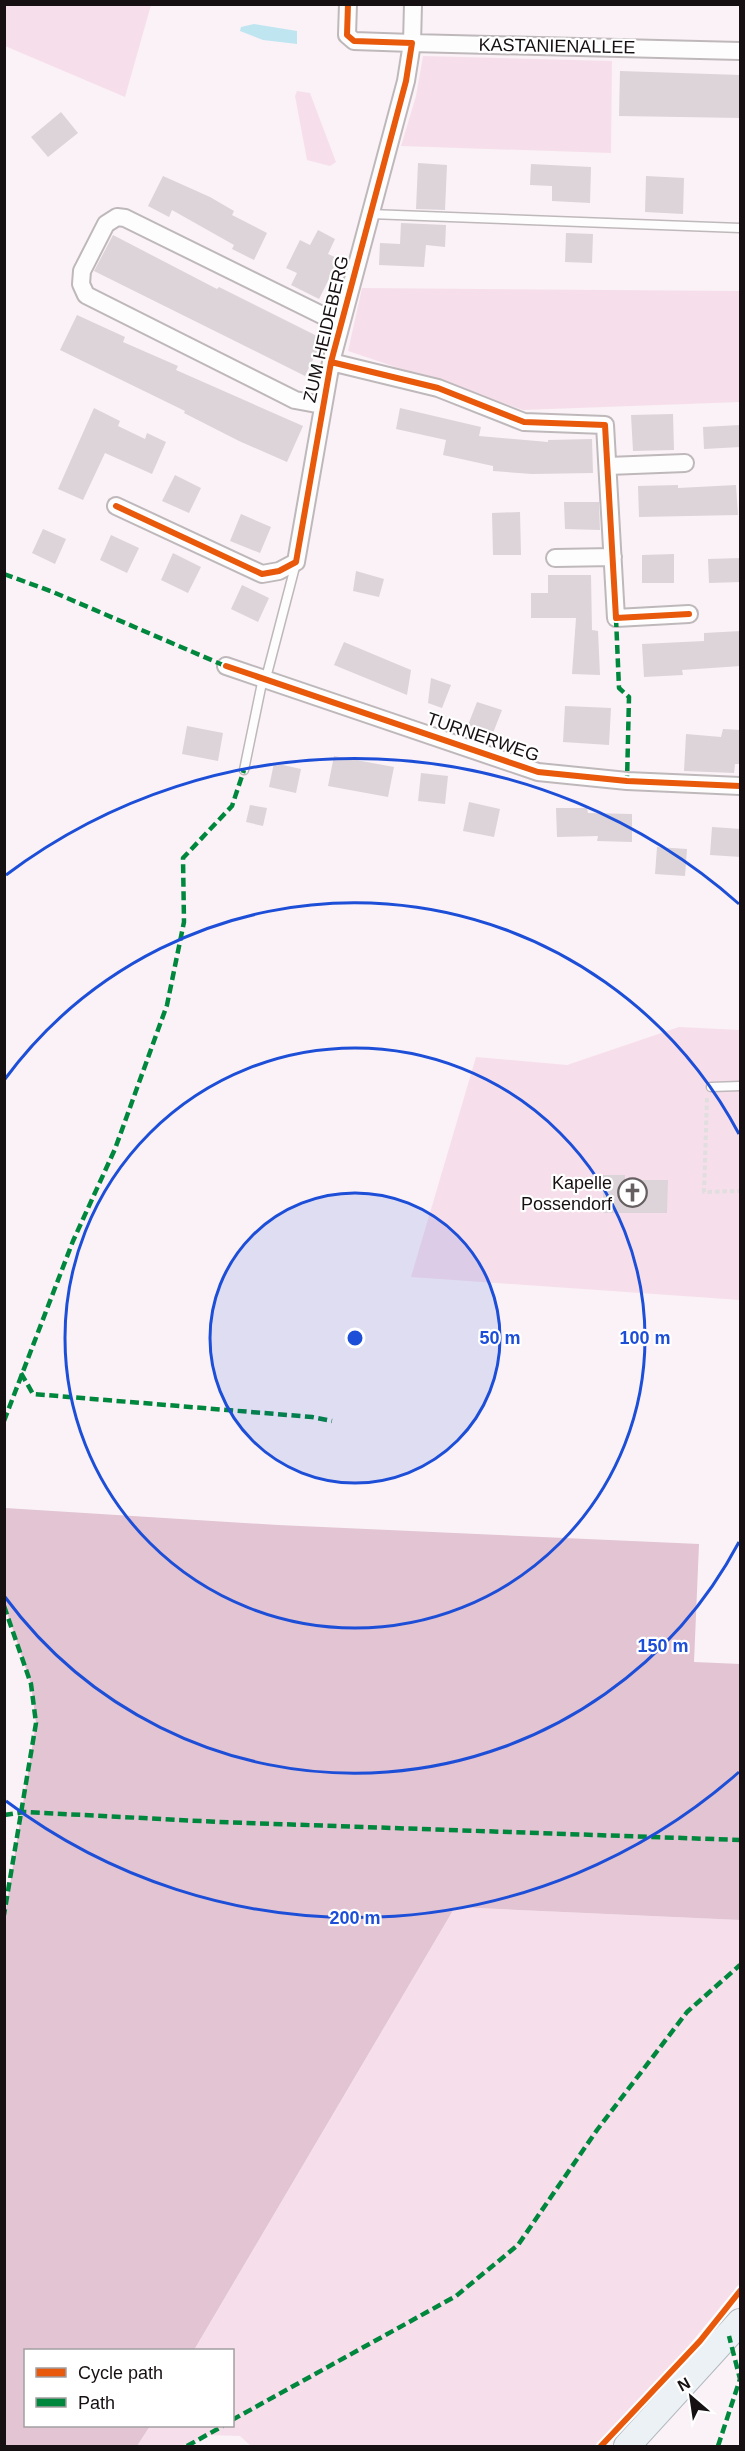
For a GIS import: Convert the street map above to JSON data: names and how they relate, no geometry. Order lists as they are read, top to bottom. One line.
{"streets":{"street":["KASTANIENALLEE","ZUM HEIDEBERG","TURNERWEG"]},"crossings":[["KASTANIENALLEE","ZUM HEIDEBERG"]],"places":{"church":["Kapelle Possendorf"]},"legend":["Cycle path","Path"],"north":"top left","rings":["50 m","100 m","150 m","200 m"]}
